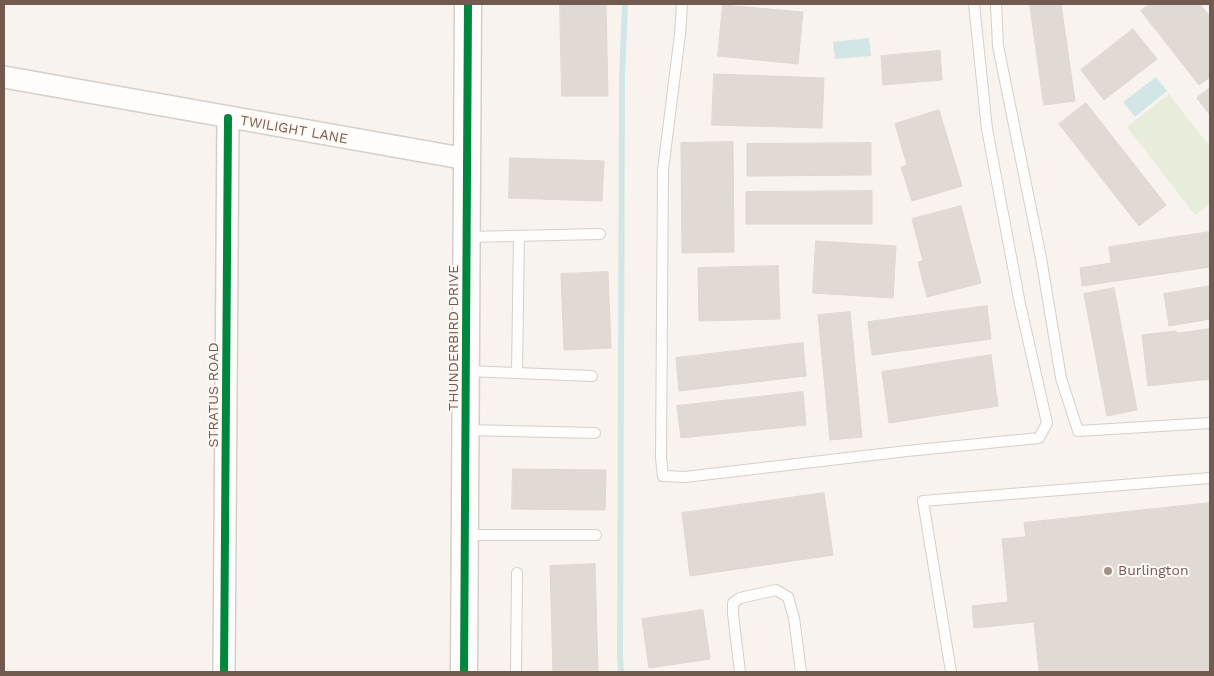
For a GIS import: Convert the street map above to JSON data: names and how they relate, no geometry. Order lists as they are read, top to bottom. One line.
{"streets":{"street":["TWILIGHT LANE","THUNDERBIRD DRIVE","STRATUS ROAD"]},"crossings":[["TWILIGHT LANE","THUNDERBIRD DRIVE"],["TWILIGHT LANE","STRATUS ROAD"]],"places":["Burlington"]}
